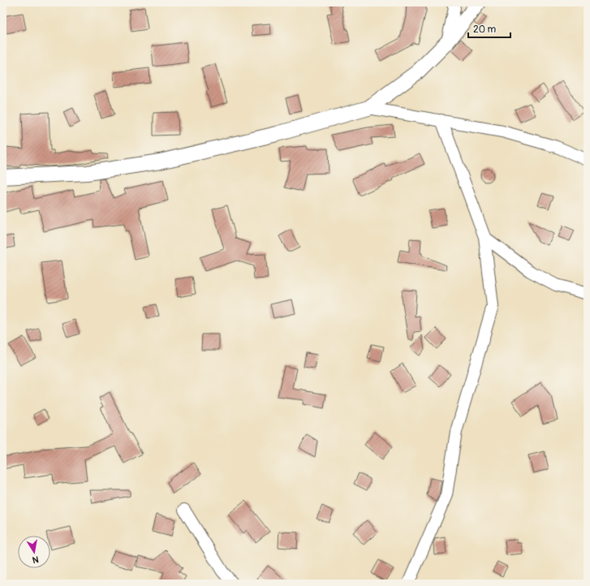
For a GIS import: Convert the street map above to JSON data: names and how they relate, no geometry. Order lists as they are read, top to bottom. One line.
{"scale_bar":"20 m","north":"bottom"}
